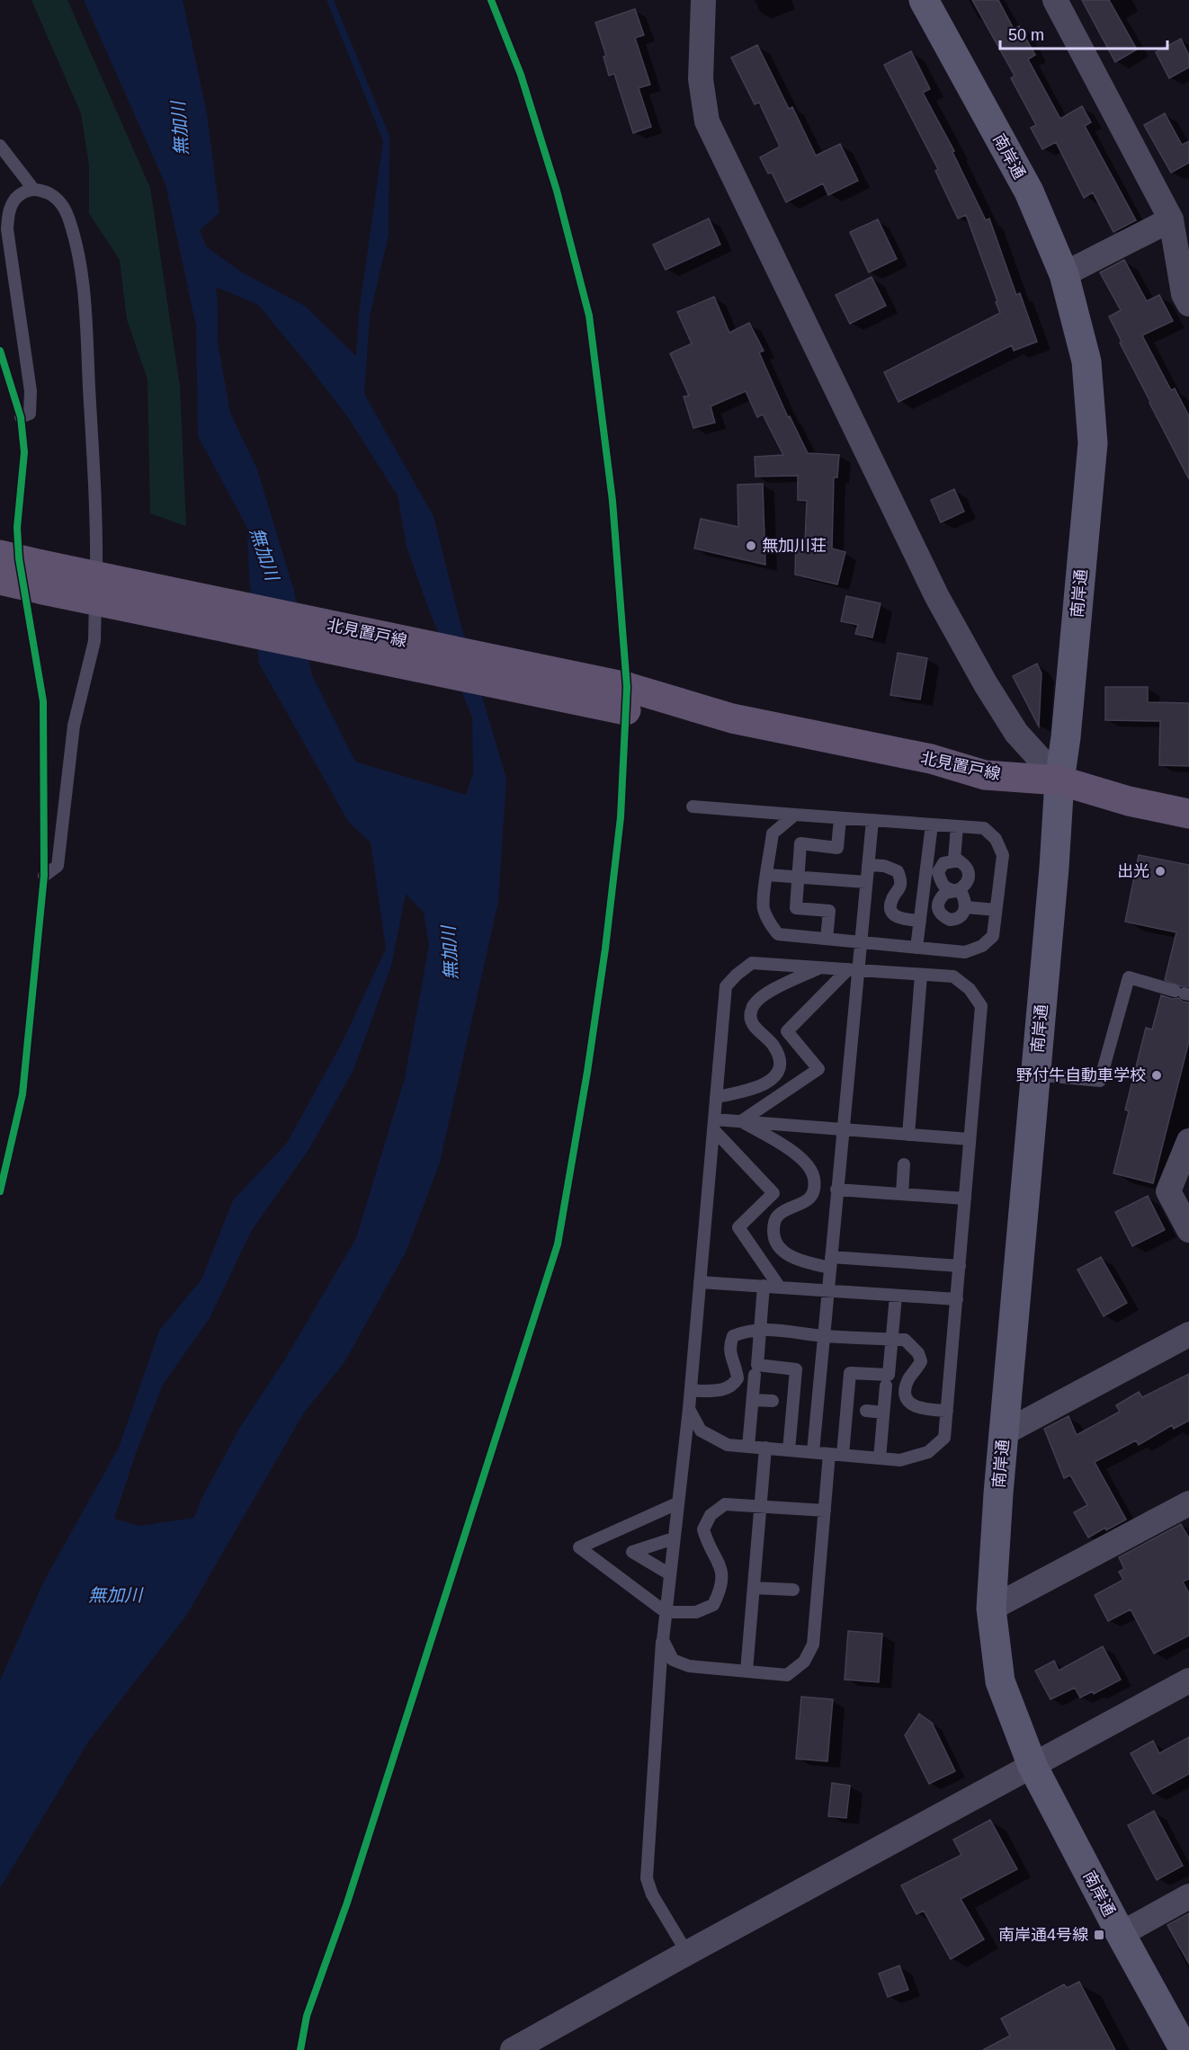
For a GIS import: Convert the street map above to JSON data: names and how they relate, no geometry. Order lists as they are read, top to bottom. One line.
{"streets":{"main road":["南岸通","北見置戸線"]},"crossings":[["南岸通","北見置戸線"]],"water":["無加川"],"places":{"other":["無加川荘","出光","野付牛自動車学校"],"transit":["南岸通4号線"]},"scale_bar":"50 m"}
